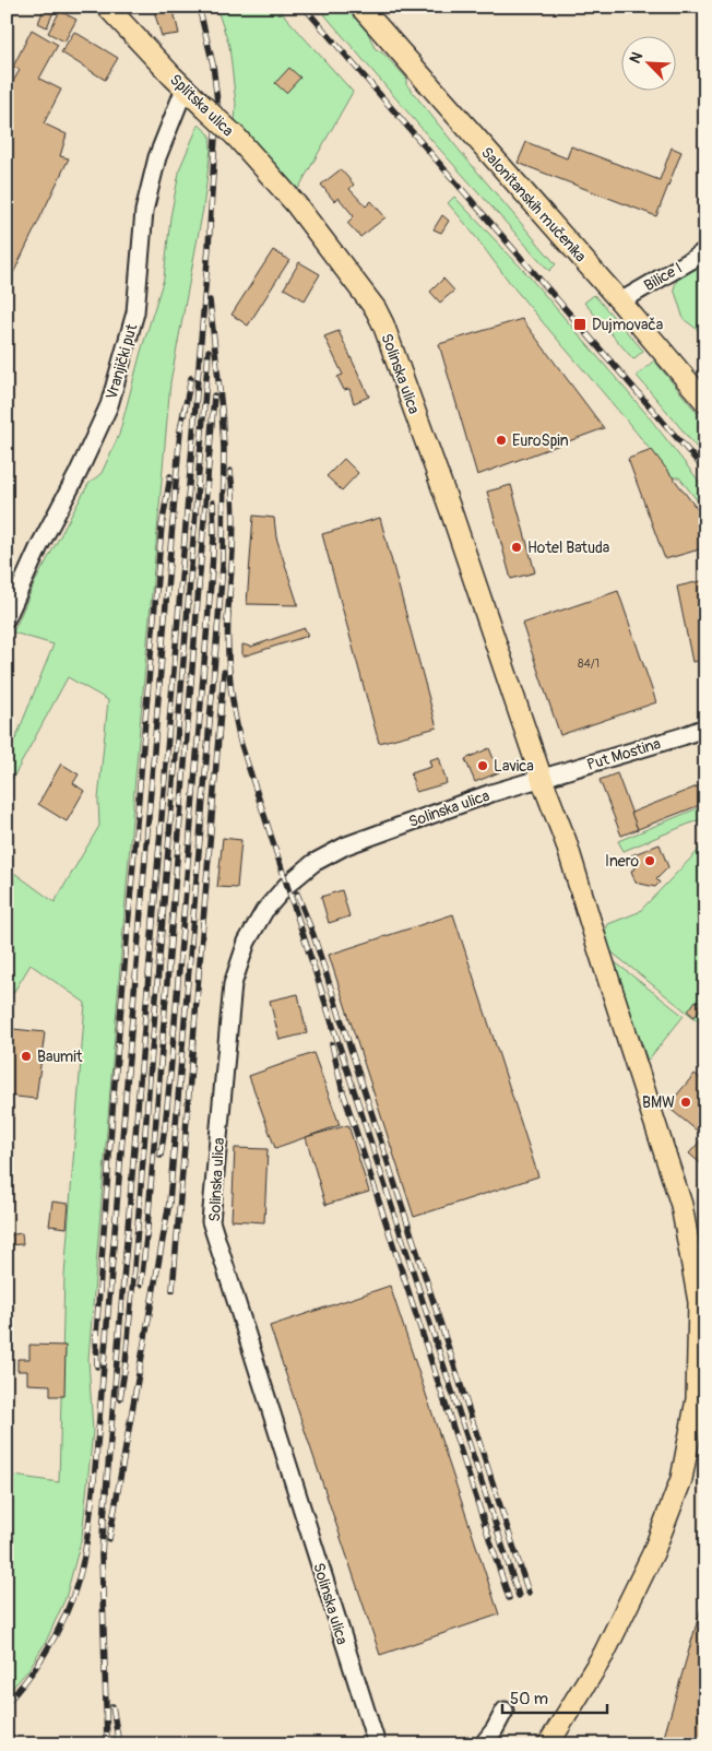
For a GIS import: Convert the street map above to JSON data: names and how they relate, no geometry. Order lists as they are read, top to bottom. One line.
{"streets":{"main road":["Splitska ulica","Salonitanskih mučenika","Solinska ulica"],"street":["Bilice I","Vranjički put","Put Mostina"]},"crossings":[["Splitska ulica","Vranjički put"],["Splitska ulica","Solinska ulica"],["Salonitanskih mučenika","Bilice I"],["Solinska ulica","Put Mostina"]],"places":{"transit":["Dujmovača"],"other":["EuroSpin","Hotel Batuda","Lavica","Inero","Baumit","BMW"]},"house_numbers":["84/1"],"scale_bar":"50 m","north":"top left"}
